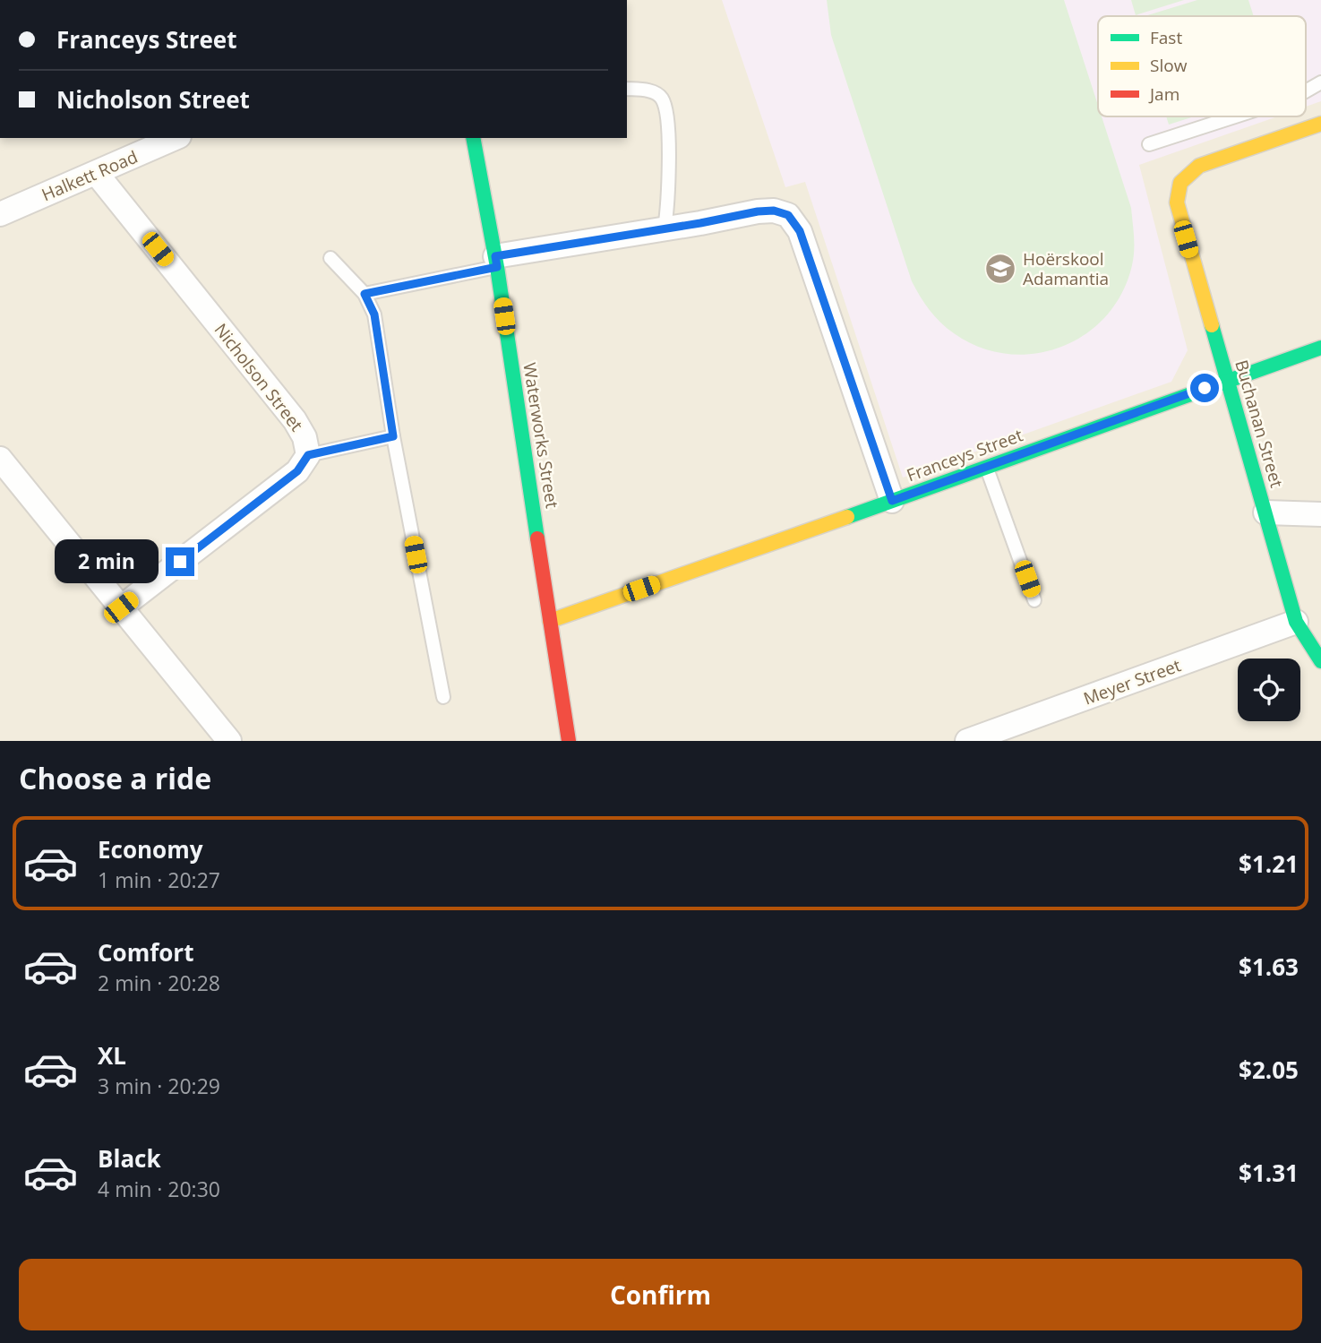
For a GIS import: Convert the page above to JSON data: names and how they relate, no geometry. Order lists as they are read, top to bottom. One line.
{"streets":{"street":["Halkett Road","Nicholson Street","Buchanan Street","Waterworks Street","Franceys Street","Meyer Street"]},"crossings":[["Halkett Road","Nicholson Street"],["Buchanan Street","Franceys Street"],["Buchanan Street","Meyer Street"],["Waterworks Street","Franceys Street"]],"places":{"school or university":["Hoërskool Adamantia"]},"legend":["Fast","Slow","Jam"],"page":{"banner":["Franceys Street","Nicholson Street"],"bubble":"2 min","heading":"Choose a ride","list":[{"name":"Economy","note":"1 min · 20:27","value":"$1.21"},{"name":"Comfort","note":"2 min · 20:28","value":"$1.63"},{"name":"XL","note":"3 min · 20:29","value":"$2.05"},{"name":"Black","note":"4 min · 20:30","value":"$1.31"}],"buttons":"Confirm"}}
